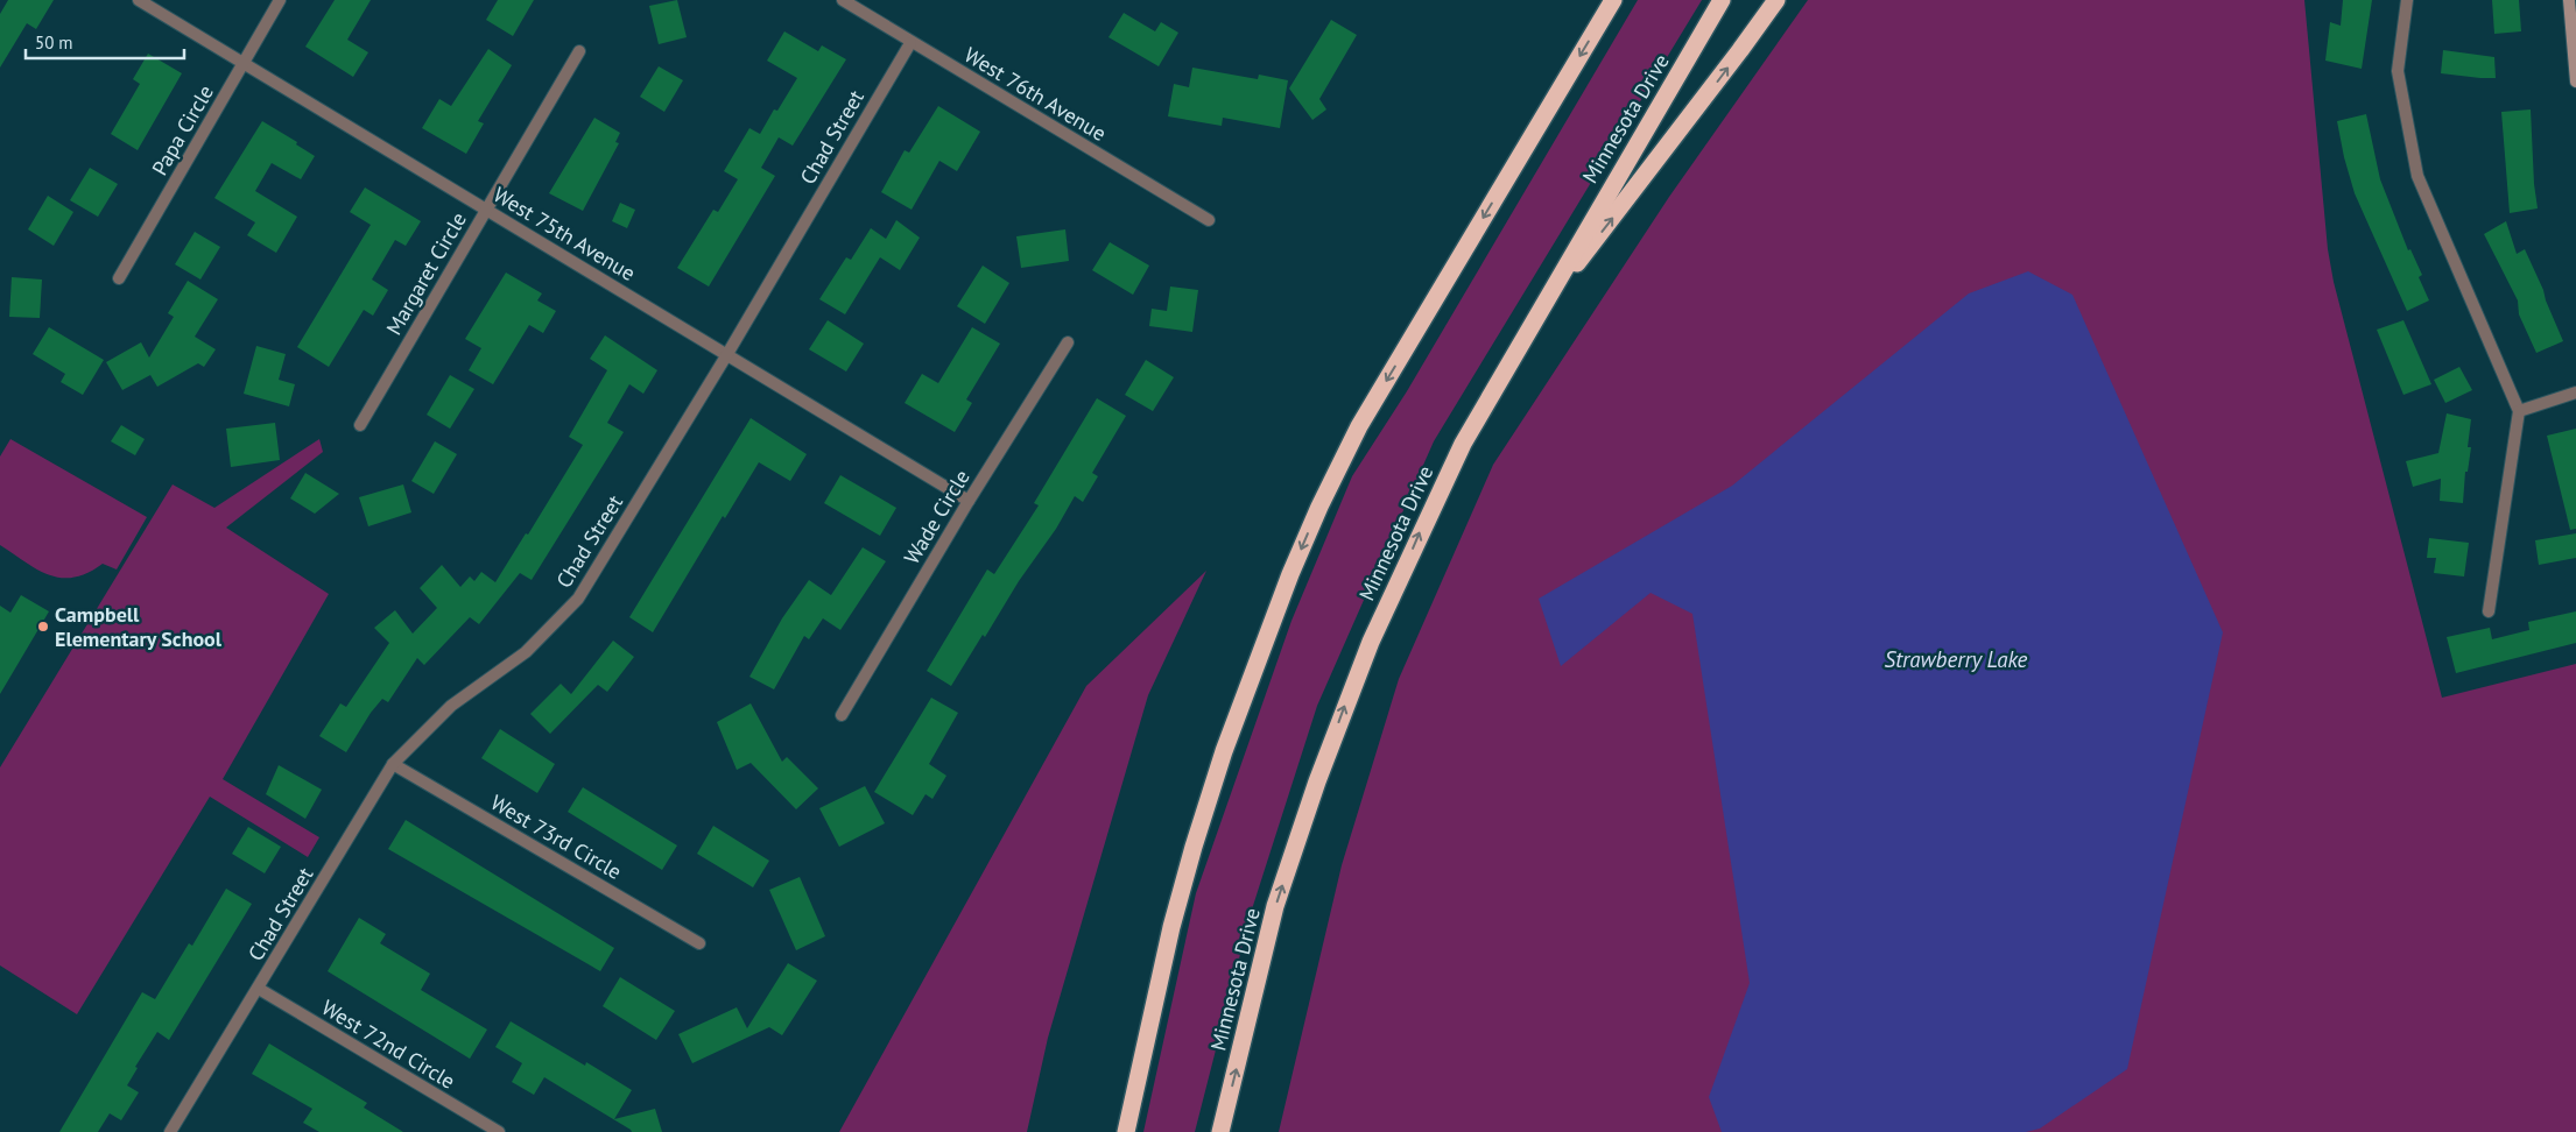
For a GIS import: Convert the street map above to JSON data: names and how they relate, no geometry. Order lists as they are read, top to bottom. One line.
{"streets":{"highway":["Minnesota Drive"],"street":["West 76th Avenue","Papa Circle","Chad Street","West 75th Avenue","Margaret Circle","Wade Circle","West 73rd Circle","West 72nd Circle"]},"crossings":[["West 76th Avenue","Chad Street"],["Papa Circle","West 75th Avenue"],["Chad Street","West 75th Avenue"],["Chad Street","West 73rd Circle"],["Chad Street","West 72nd Circle"],["West 75th Avenue","Margaret Circle"],["West 75th Avenue","Wade Circle"]],"water":["Strawberry Lake"],"places":["Campbell Elementary School"],"scale_bar":"50 m"}
